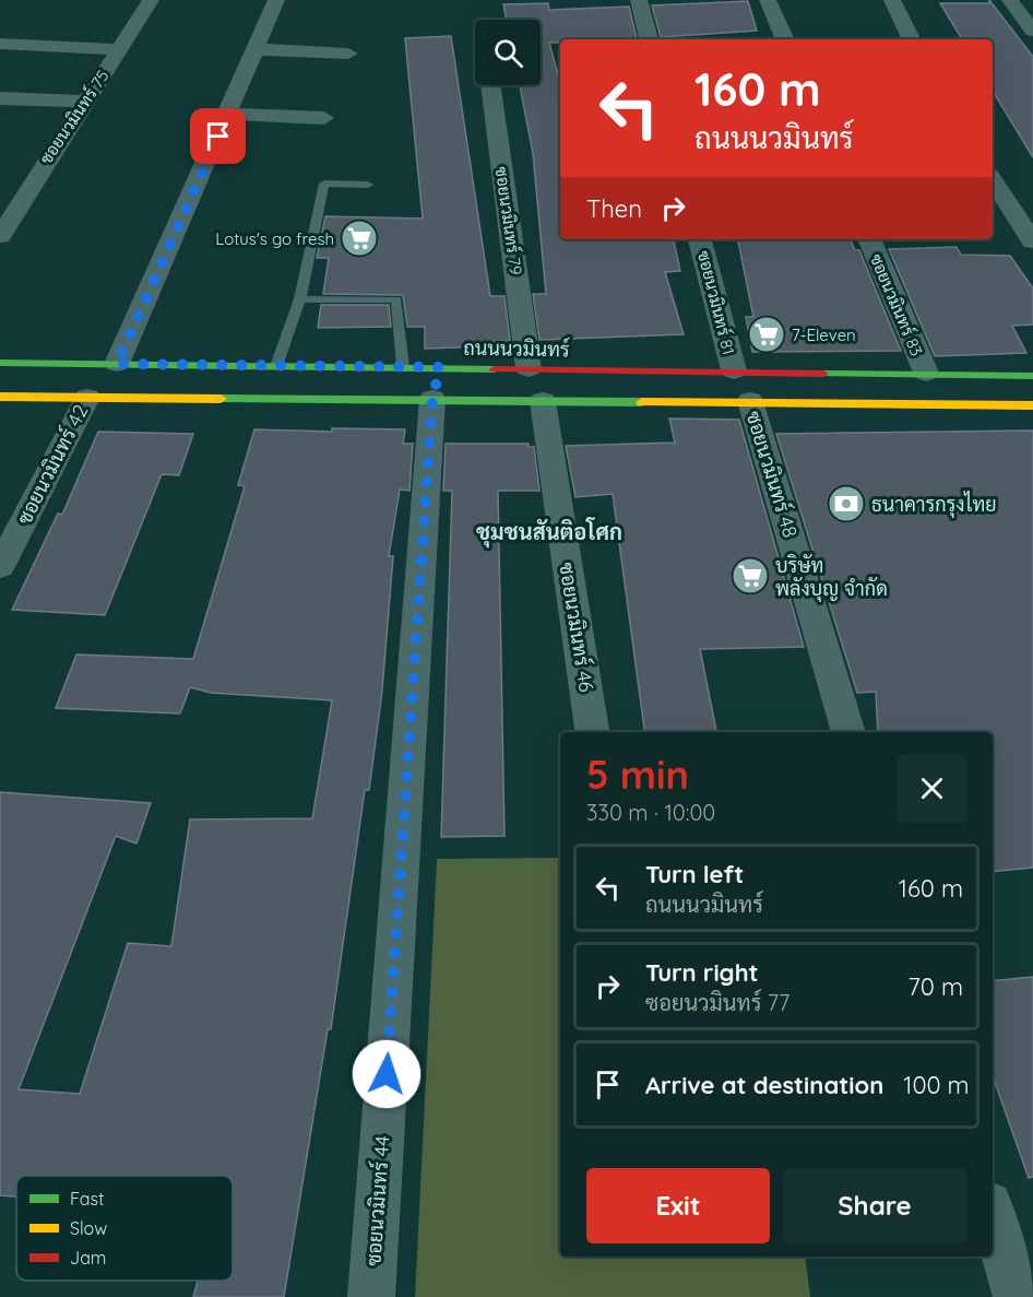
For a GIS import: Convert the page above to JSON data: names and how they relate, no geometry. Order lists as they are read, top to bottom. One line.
{"streets":{"main road":["ถนนนวมินทร์"],"street":["ซอยนวมินทร์ 75","ซอยนวมินทร์ 79","ซอยนวมินทร์ 81","ซอยนวมินทร์ 83","ซอยนวมินทร์ 42","ซอยนวมินทร์ 48","ซอยนวมินทร์ 46","ซอยนวมินทร์ 44"]},"crossings":[["ซอยนวมินทร์ 79","ถนนนวมินทร์"],["ซอยนวมินทร์ 81","ถนนนวมินทร์"],["ซอยนวมินทร์ 83","ถนนนวมินทร์"],["ถนนนวมินทร์","ซอยนวมินทร์ 42"],["ถนนนวมินทร์","ซอยนวมินทร์ 48"],["ถนนนวมินทร์","ซอยนวมินทร์ 46"],["ถนนนวมินทร์","ซอยนวมินทร์ 44"]],"districts":["ชุมชนสันติอโศก"],"places":{"supermarket":["Lotus's go fresh","7-Eleven","บริษัท พลังบุญ จำกัด"],"bank":["ธนาคารกรุงไทย"]},"legend":["Fast","Slow","Jam"],"page":{"turn":["160 m","ถนนนวมินทร์"],"then":"Then","heading":["5 min","330 m · 10:00"],"list":[{"name":"Turn left","note":"ถนนนวมินทร์","value":"160 m"},{"name":"Turn right","note":"ซอยนวมินทร์ 77","value":"70 m"},{"name":"Arrive at destination","value":"100 m"}],"buttons":["Exit","Share"]}}
